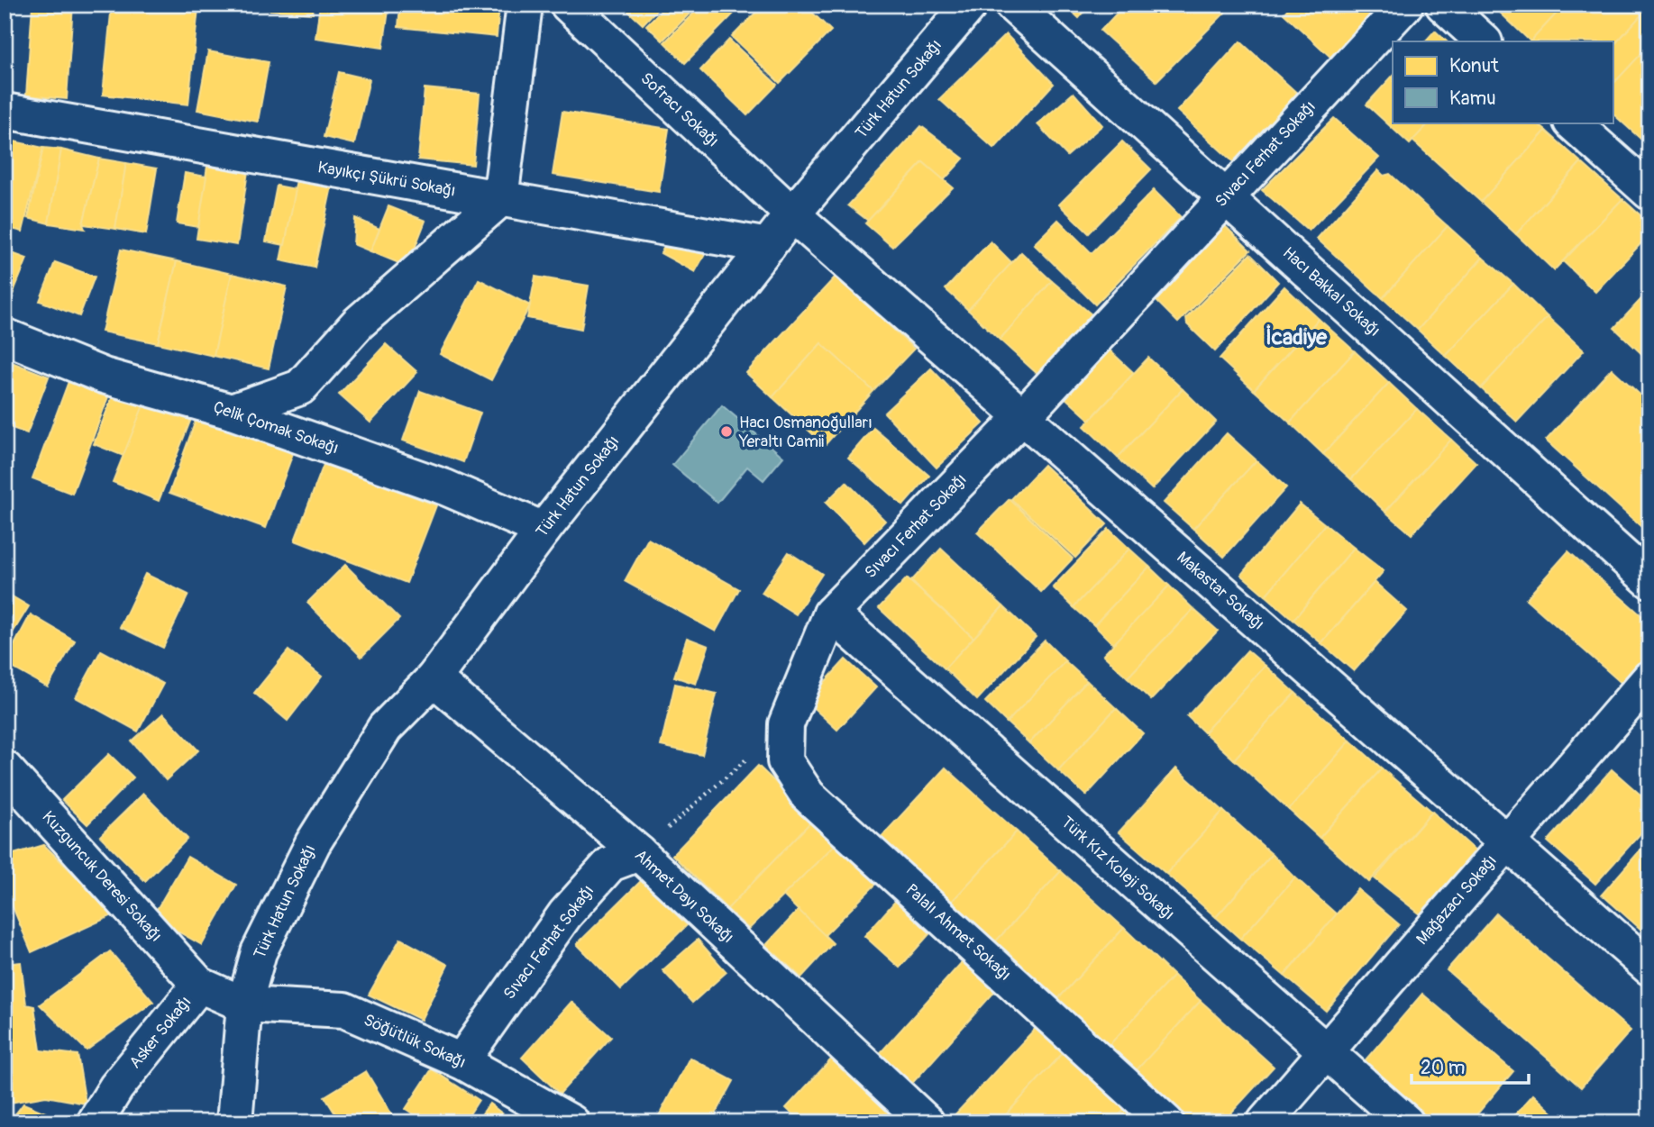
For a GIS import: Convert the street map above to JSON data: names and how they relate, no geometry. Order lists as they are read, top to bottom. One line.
{"streets":{"street":["Türk Hatun Sokağı","Sofracı Sokağı","Sıvacı Ferhat Sokağı","Kayıkçı Şükrü Sokağı","Hacı Bakkal Sokağı","Çelik Çomak Sokağı","Makastar Sokağı","Türk Kız Koleji Sokağı","Kuzguncuk Deresi Sokağı","Ahmet Dayı Sokağı","Mağazacı Sokağı","Palalı Ahmet Sokağı","Asker Sokağı","Söğütlük Sokağı"]},"crossings":[["Türk Hatun Sokağı","Sofracı Sokağı"],["Türk Hatun Sokağı","Kayıkçı Şükrü Sokağı"],["Türk Hatun Sokağı","Çelik Çomak Sokağı"],["Türk Hatun Sokağı","Makastar Sokağı"],["Türk Hatun Sokağı","Ahmet Dayı Sokağı"],["Türk Hatun Sokağı","Asker Sokağı"],["Türk Hatun Sokağı","Söğütlük Sokağı"],["Sofracı Sokağı","Makastar Sokağı"],["Sıvacı Ferhat Sokağı","Hacı Bakkal Sokağı"],["Sıvacı Ferhat Sokağı","Makastar Sokağı"],["Sıvacı Ferhat Sokağı","Türk Kız Koleji Sokağı"],["Sıvacı Ferhat Sokağı","Ahmet Dayı Sokağı"],["Sıvacı Ferhat Sokağı","Palalı Ahmet Sokağı"],["Sıvacı Ferhat Sokağı","Söğütlük Sokağı"],["Makastar Sokağı","Mağazacı Sokağı"],["Türk Kız Koleji Sokağı","Mağazacı Sokağı"],["Kuzguncuk Deresi Sokağı","Asker Sokağı"],["Asker Sokağı","Söğütlük Sokağı"]],"districts":["İcadiye"],"places":["Hacı Osmanoğulları Yeraltı Camii"],"legend":["Konut","Kamu"],"scale_bar":"20 m"}
